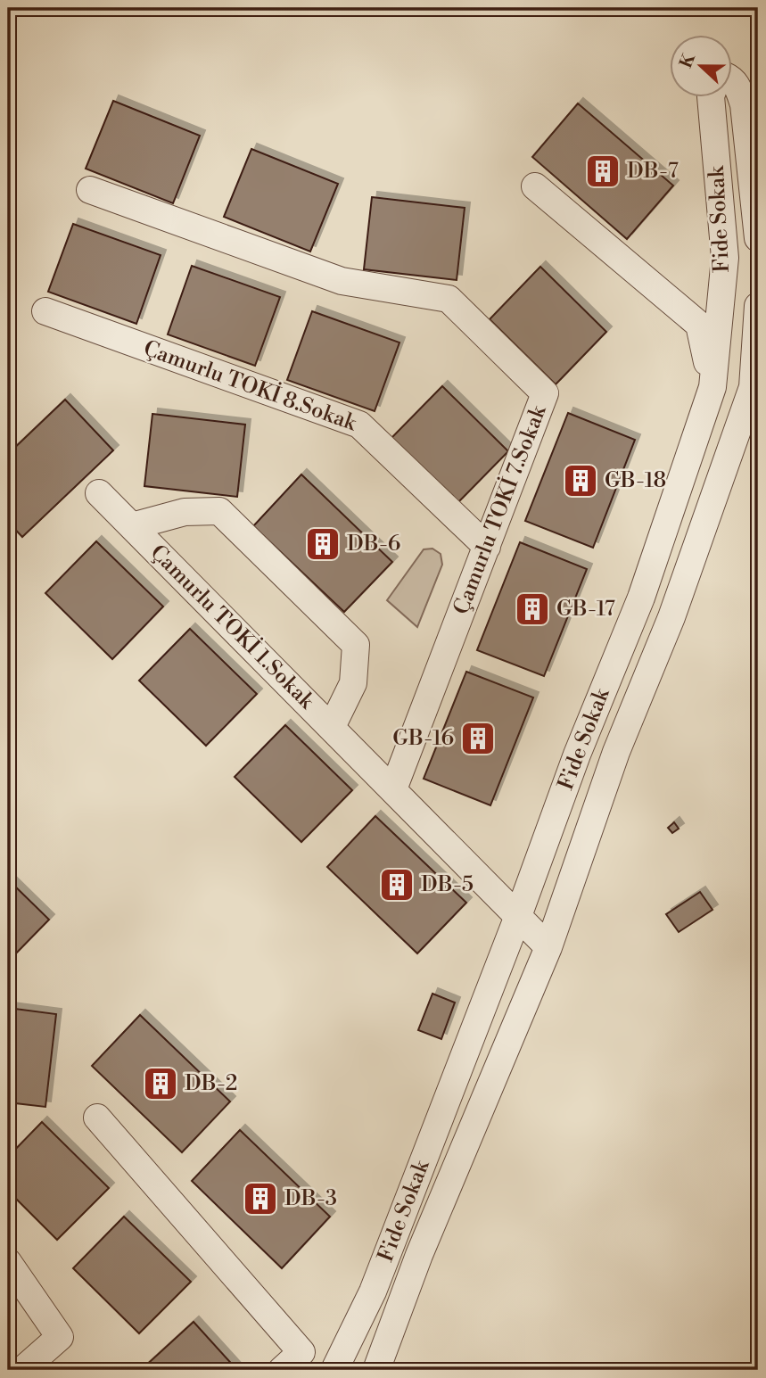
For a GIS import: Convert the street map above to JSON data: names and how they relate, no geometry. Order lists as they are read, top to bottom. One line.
{"streets":{"street":["Fide Sokak","Çamurlu TOKİ 8.Sokak","Çamurlu TOKİ 7.Sokak","Çamurlu TOKİ 1.Sokak"]},"crossings":[["Fide Sokak","Çamurlu TOKİ 1.Sokak"],["Çamurlu TOKİ 8.Sokak","Çamurlu TOKİ 7.Sokak"],["Çamurlu TOKİ 7.Sokak","Çamurlu TOKİ 1.Sokak"]],"places":{"building":["DB-7","GB-18","DB-6","GB-17","GB-16","DB-5","DB-2","DB-3"]},"north":"left"}
